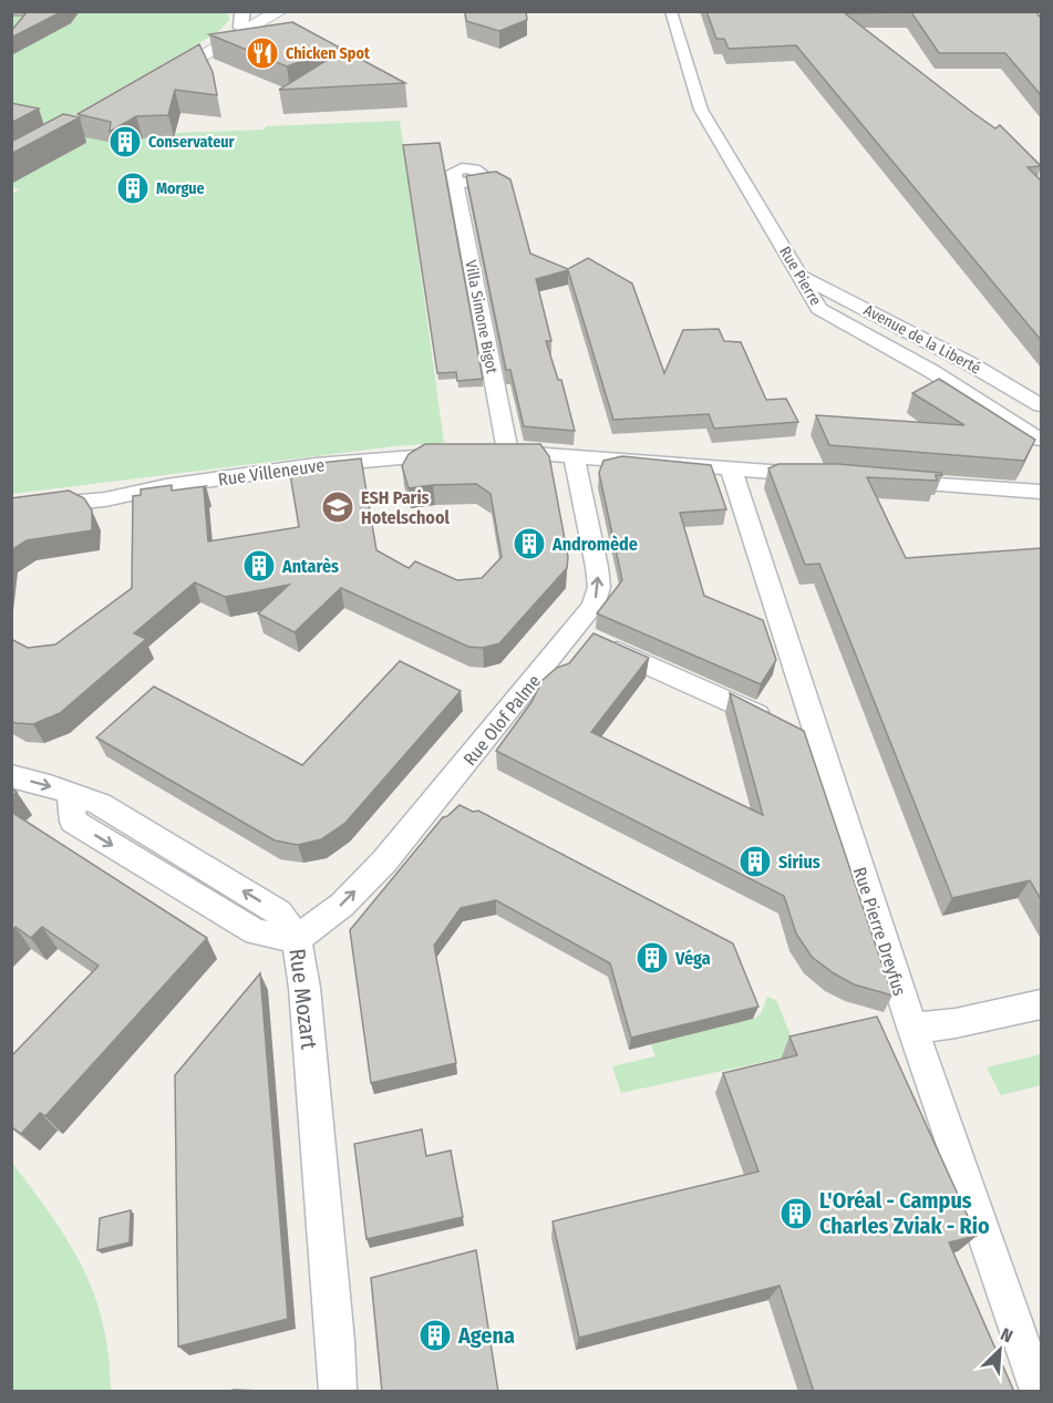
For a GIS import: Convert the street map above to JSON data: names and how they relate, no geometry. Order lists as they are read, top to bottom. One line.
{"streets":{"street":["Rue Pierre","Villa Simone Bigot","Avenue de la Liberté","Rue Villeneuve","Rue Olof Palme","Rue Pierre Dreyfus","Rue Mozart"]},"crossings":[["Rue Pierre","Avenue de la Liberté"],["Rue Olof Palme","Rue Mozart"]],"one_way":["Rue Olof Palme"],"places":{"restaurant":["Chicken Spot"],"building":["Conservateur","Morgue","Andromède","Antarès","Sirius","Véga","L'Oréal - Campus Charles Zviak - Rio","Agena"],"school or university":["ESH Paris Hotelschool"]},"north":"top right"}
